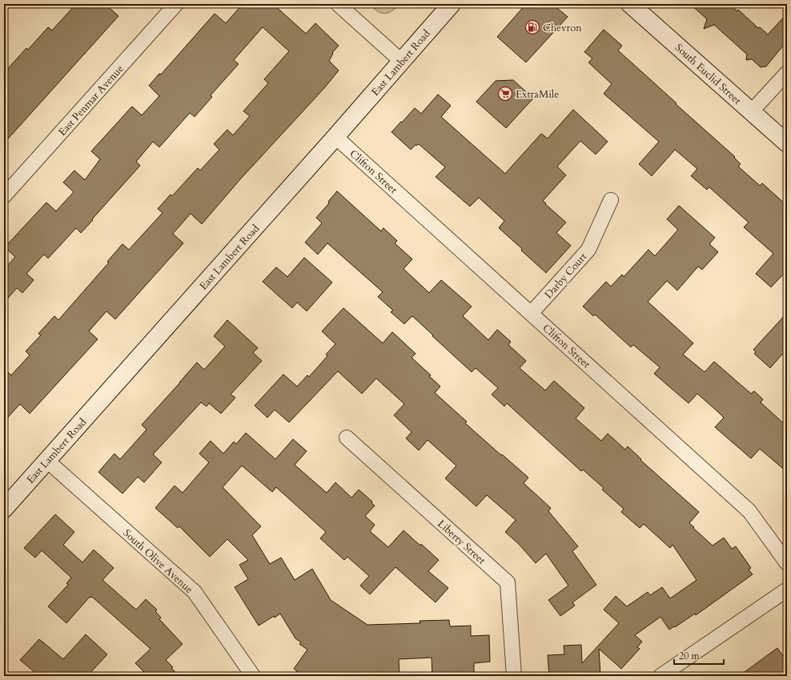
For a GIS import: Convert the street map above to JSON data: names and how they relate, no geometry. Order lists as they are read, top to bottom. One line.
{"streets":{"main road":["East Lambert Road","South Euclid Street"],"street":["East Penmar Avenue","Clifton Street","Darby Court","Liberty Street","South Olive Avenue"]},"crossings":[["East Lambert Road","Clifton Street"],["East Lambert Road","South Olive Avenue"],["Clifton Street","Darby Court"]],"places":{"fuel station":["Chevron"],"supermarket":["ExtraMile"]},"scale_bar":"20 m"}
